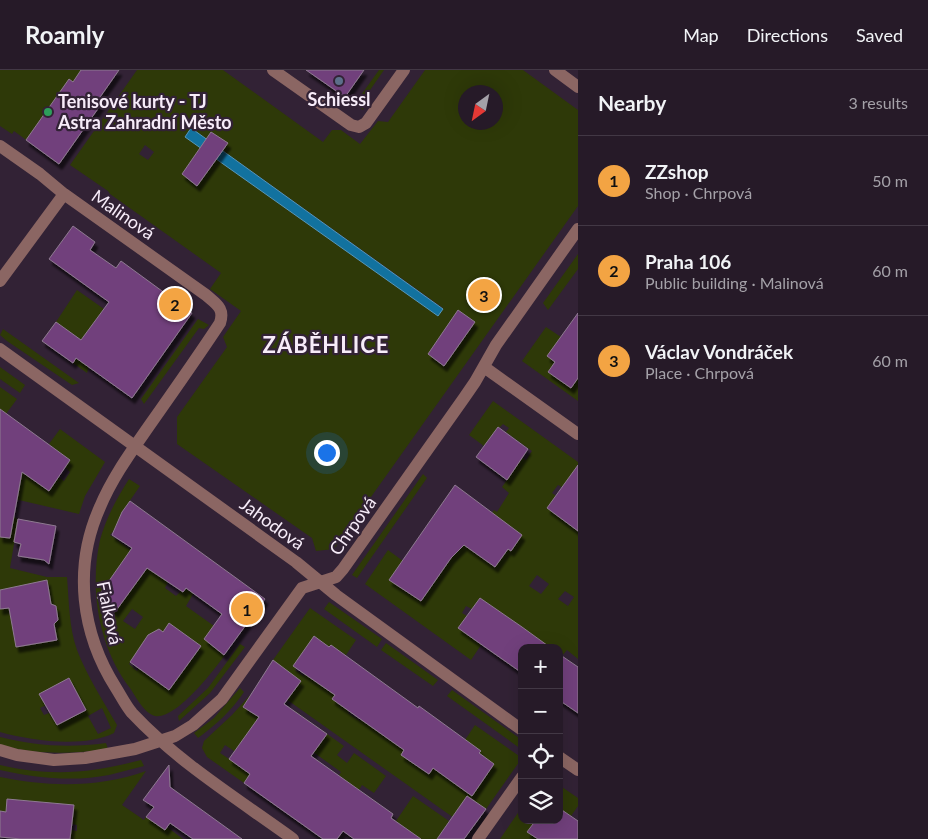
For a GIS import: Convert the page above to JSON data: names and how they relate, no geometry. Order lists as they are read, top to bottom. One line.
{"streets":{"street":["Malinová","Jahodová","Chrpová","Fialková"]},"crossings":[["Malinová","Fialková"],["Jahodová","Chrpová"],["Jahodová","Fialková"],["Chrpová","Fialková"]],"districts":["ZÁBĚHLICE"],"places":["Schiessl","Tenisové kurty - TJ Astra Zahradní Město"],"north":"bottom left","page":{"header":"Roamly","nav":["Map","Directions","Saved"],"heading":["Nearby","3 results"],"list":[{"mark":"1","name":"ZZshop","note":"Shop · Chrpová","value":"50 m"},{"mark":"2","name":"Praha 106","note":"Public building · Malinová","value":"60 m"},{"mark":"3","name":"Václav Vondráček","note":"Place · Chrpová","value":"60 m"}],"pins":["3","2","1"],"map_buttons":["+","−"]}}
